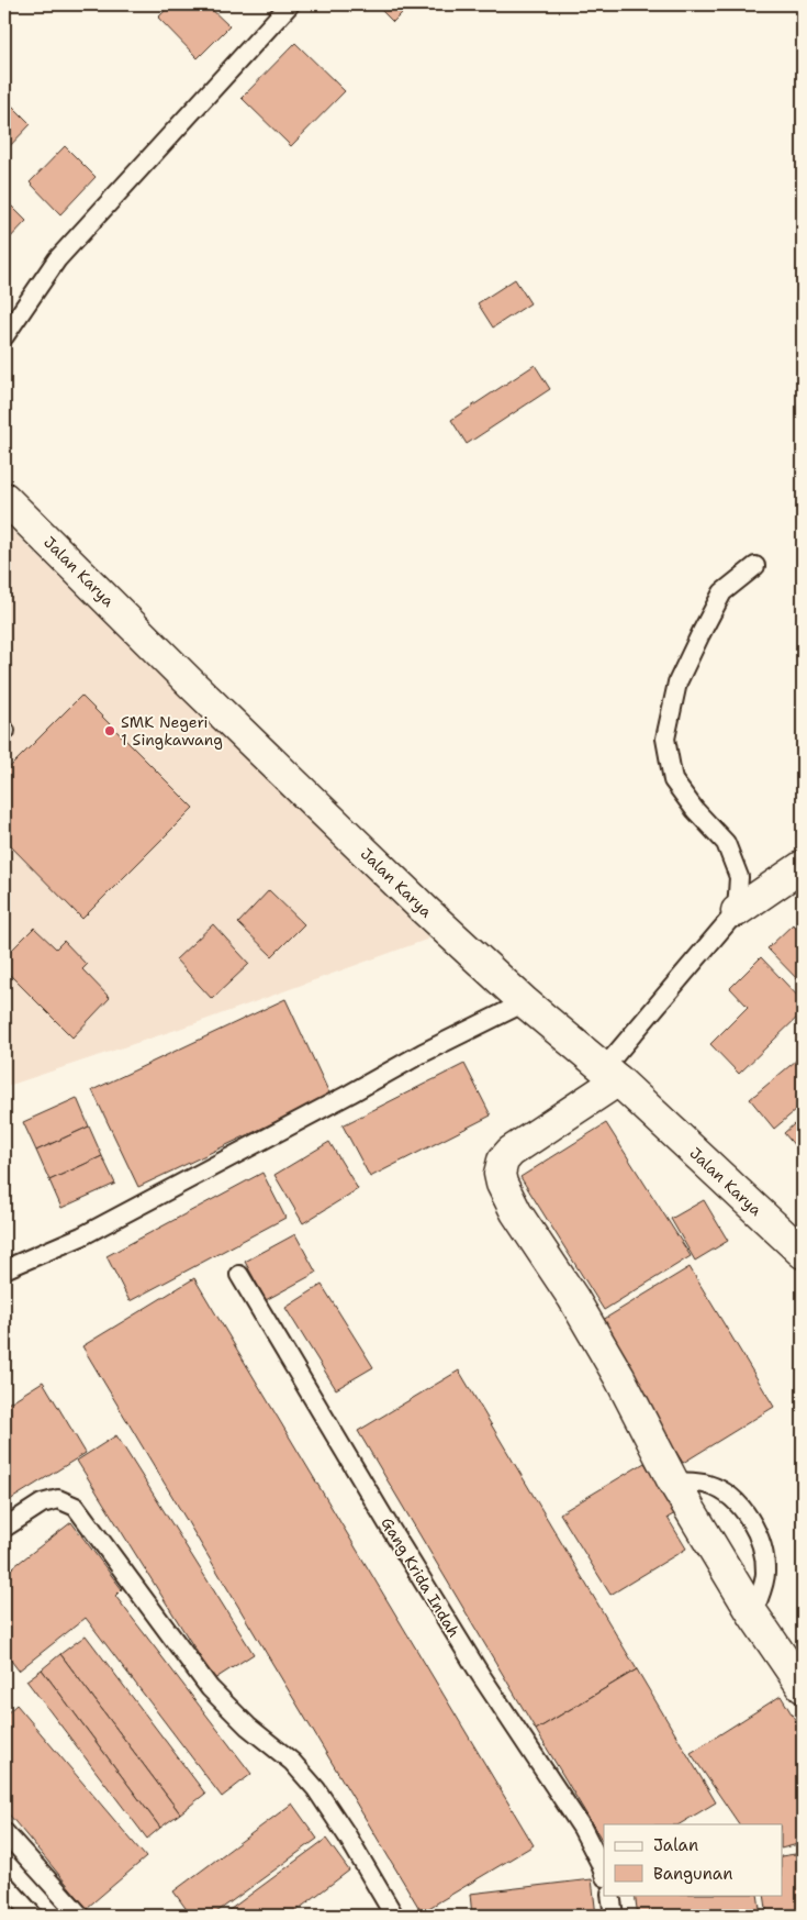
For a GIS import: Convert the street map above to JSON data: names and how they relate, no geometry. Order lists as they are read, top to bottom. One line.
{"streets":{"street":["Jalan Karya"],"lane":["Gang Krida Indah"]},"places":["SMK Negeri 1 Singkawang"],"legend":["Jalan","Bangunan"]}
